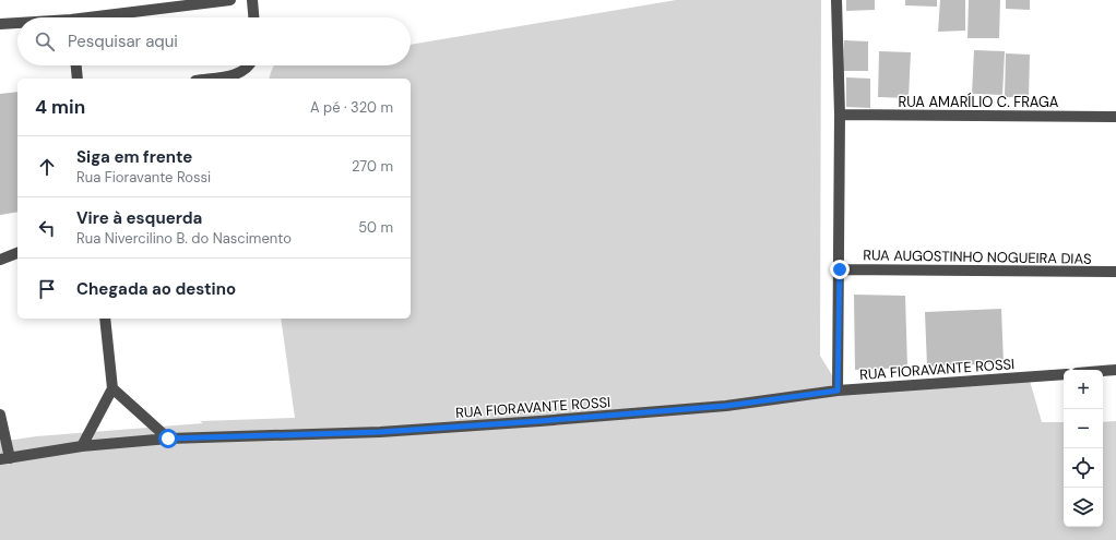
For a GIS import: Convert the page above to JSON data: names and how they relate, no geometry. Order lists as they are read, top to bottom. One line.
{"streets":{"street":["RUA AMARÍLIO C. FRAGA","RUA AUGOSTINHO NOGUEIRA DIAS","RUA FIORAVANTE ROSSI"]},"page":{"search":"Pesquisar aqui","heading":["4 min","A pé · 320 m"],"list":[["Siga em frente","Rua Fioravante Rossi","270 m"],["Vire à esquerda","Rua Nivercilino B. do Nascimento","50 m"],"Chegada ao destino"],"map_buttons":["+","−"]}}
